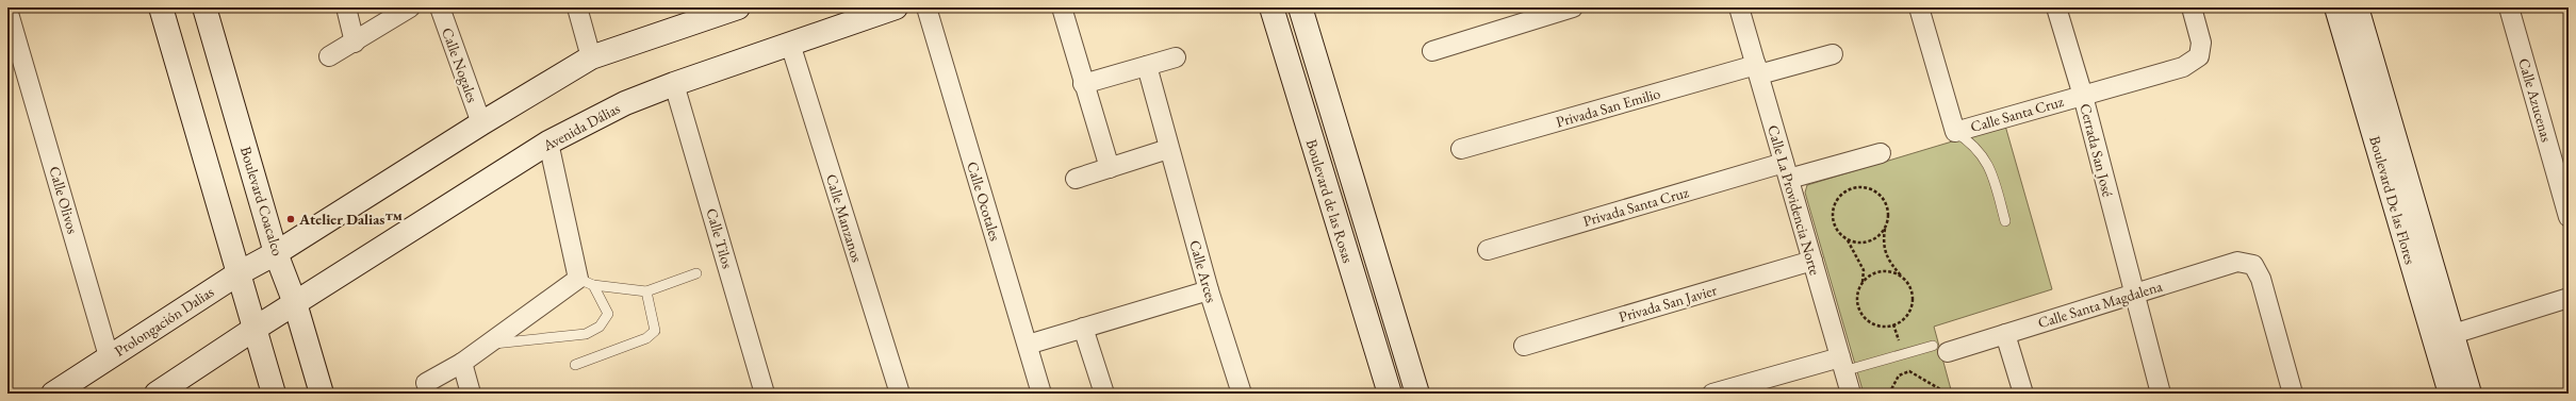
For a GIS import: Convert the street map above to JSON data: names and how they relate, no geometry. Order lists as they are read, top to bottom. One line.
{"streets":{"main road":["Avenida Dálias","Boulevard De las Flores","Boulevard Coacalco","Boulevard de las Rosas","Prolongación Dalias"],"street":["Calle Nogales","Calle Azucenas","Privada San Emilio","Calle Santa Cruz","Cerrada San José","Calle Olivos","Calle La Providencia Norte","Calle Ocotales","Privada Santa Cruz","Calle Manzanos","Calle Tilos","Calle Arces","Privada San Javier","Calle Santa Magdalena"]},"crossings":[["Privada San Emilio","Calle La Providencia Norte"],["Calle Santa Cruz","Cerrada San José"],["Avenida Dálias","Boulevard Coacalco"],["Avenida Dálias","Calle Manzanos"],["Avenida Dálias","Calle Tilos"],["Cerrada San José","Calle Santa Magdalena"],["Calle Olivos","Prolongación Dalias"],["Calle La Providencia Norte","Privada Santa Cruz"],["Calle La Providencia Norte","Privada San Javier"],["Boulevard Coacalco","Prolongación Dalias"]],"places":["Atelier Dalias™"]}
